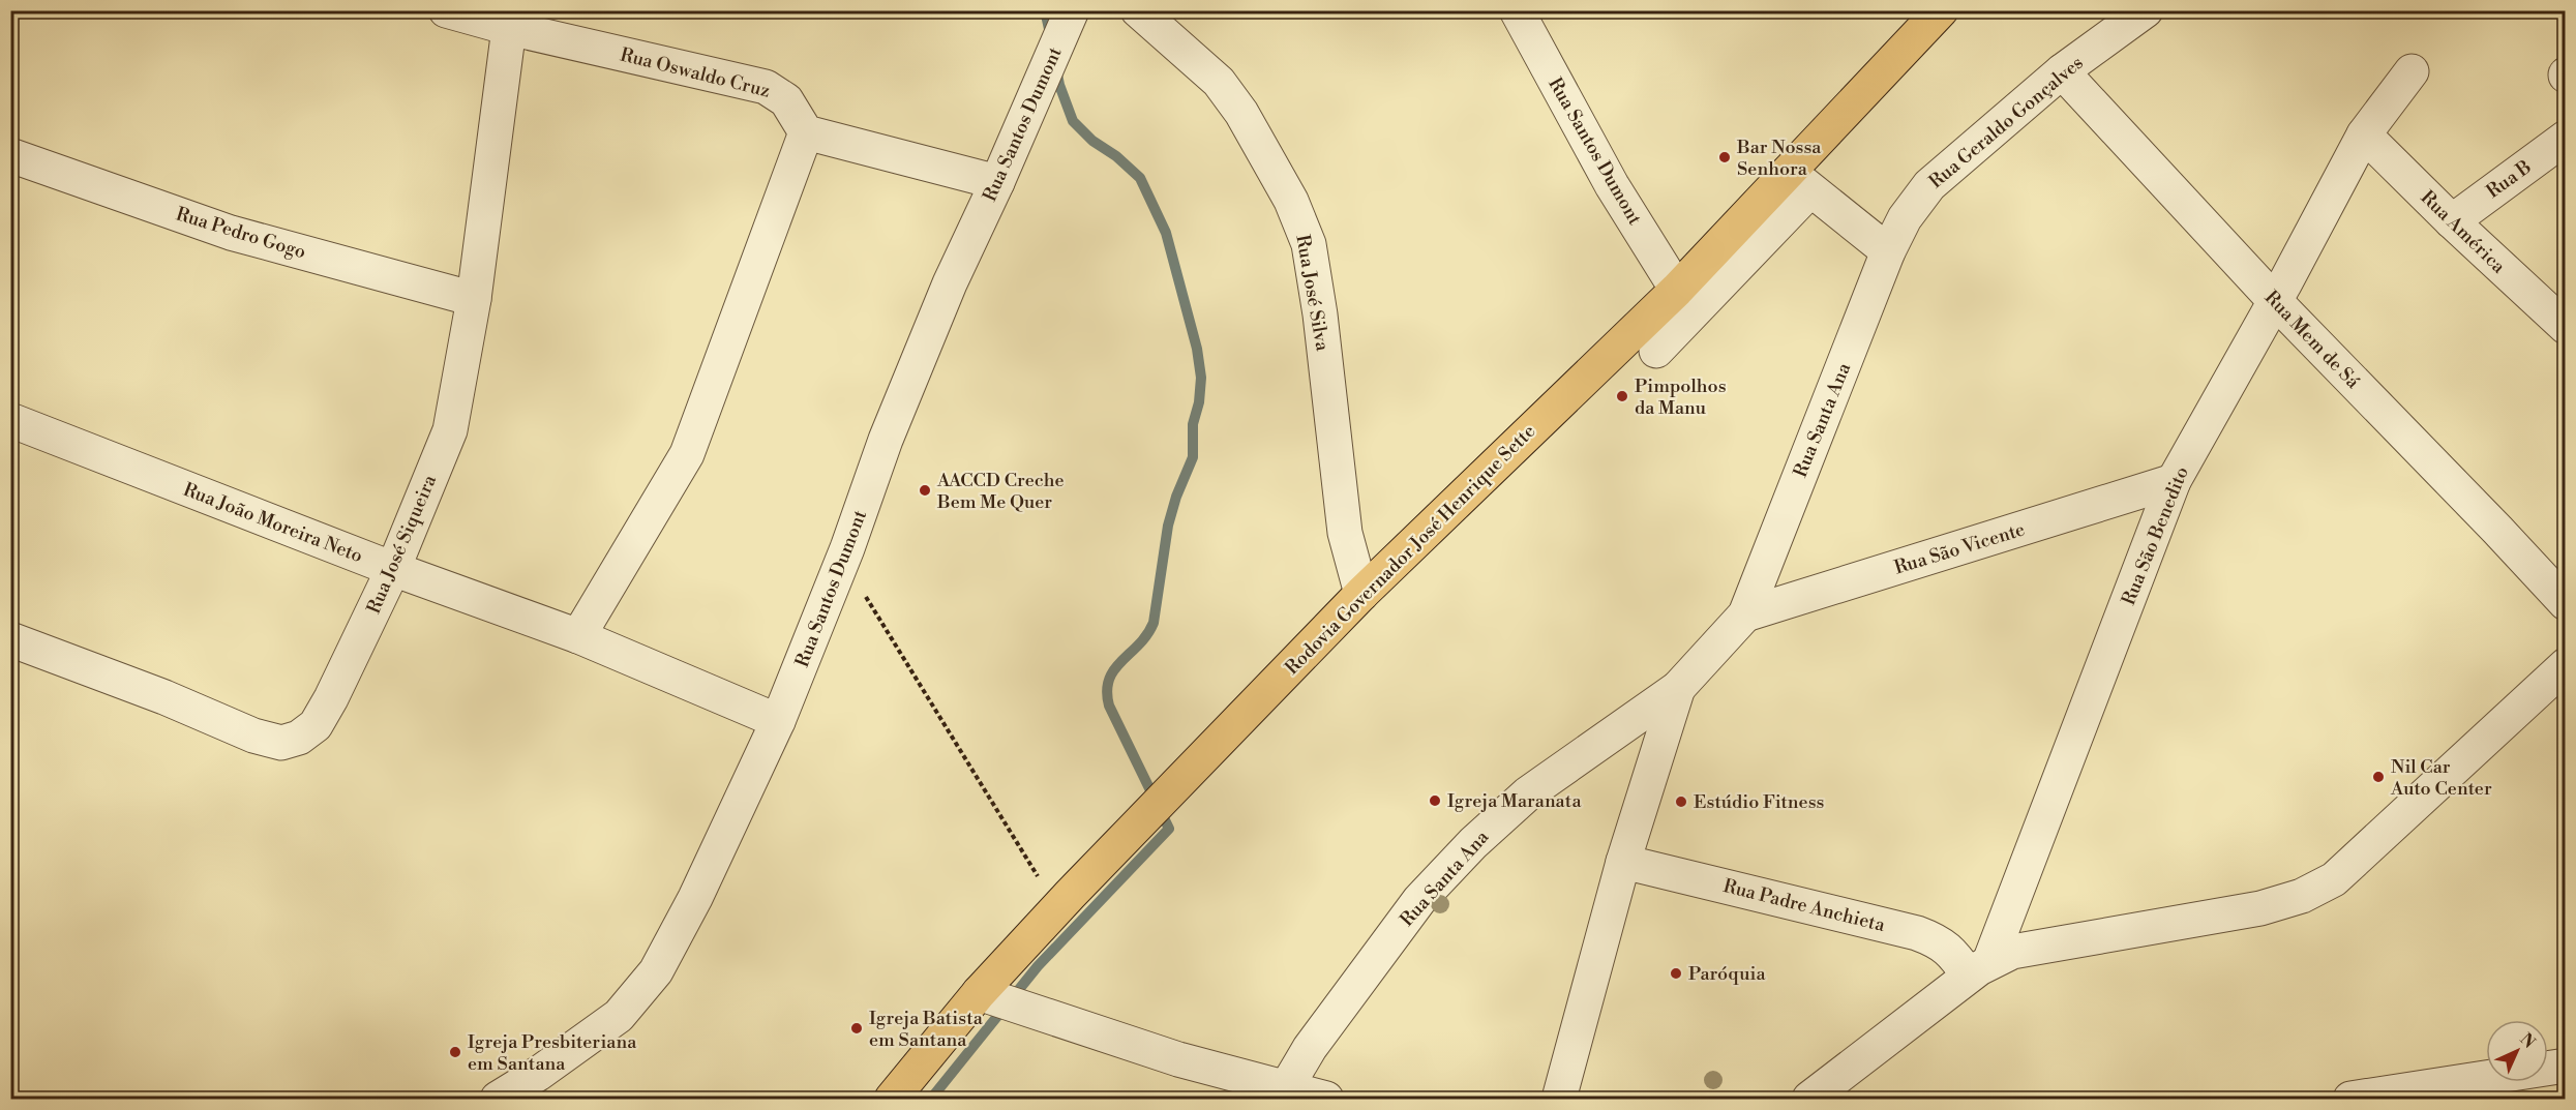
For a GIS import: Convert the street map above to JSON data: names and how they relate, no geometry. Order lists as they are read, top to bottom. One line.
{"streets":{"main road":["Rodovia Governador José Henrique Sette"],"street":["Rua Oswaldo Cruz","Rua Geraldo Gonçalves","Rua Santos Dumont","Rua B","Rua América","Rua Pedro Gogo","Rua José Silva","Rua Mem de Sá","Rua Santa Ana","Rua João Moreira Neto","Rua São Benedito","Rua José Siqueira","Rua São Vicente","Rua Padre Anchieta"]},"crossings":[["Rua Oswaldo Cruz","Rua José Siqueira"],["Rua Geraldo Gonçalves","Rua Mem de Sá"],["Rua Geraldo Gonçalves","Rua Santa Ana"],["Rua Santos Dumont","Rua João Moreira Neto"],["Rua Santos Dumont","Rodovia Governador José Henrique Sette"],["Rua B","Rua América"],["Rua América","Rua São Benedito"],["Rua Pedro Gogo","Rua José Siqueira"],["Rua José Silva","Rodovia Governador José Henrique Sette"],["Rua Mem de Sá","Rua São Benedito"],["Rua Santa Ana","Rua São Vicente"],["Rua Santa Ana","Rua Padre Anchieta"],["Rua João Moreira Neto","Rua José Siqueira"],["Rua São Benedito","Rua São Vicente"],["Rua São Benedito","Rua Padre Anchieta"]],"places":["Bar Nossa Senhora","Pimpolhos da Manu","AACCD Creche Bem Me Quer","Nil Car Auto Center","Igreja Maranata","Estúdio Fitness","Paróquia","Igreja Batista em Santana","Igreja Presbiteriana em Santana"],"north":"top right"}
